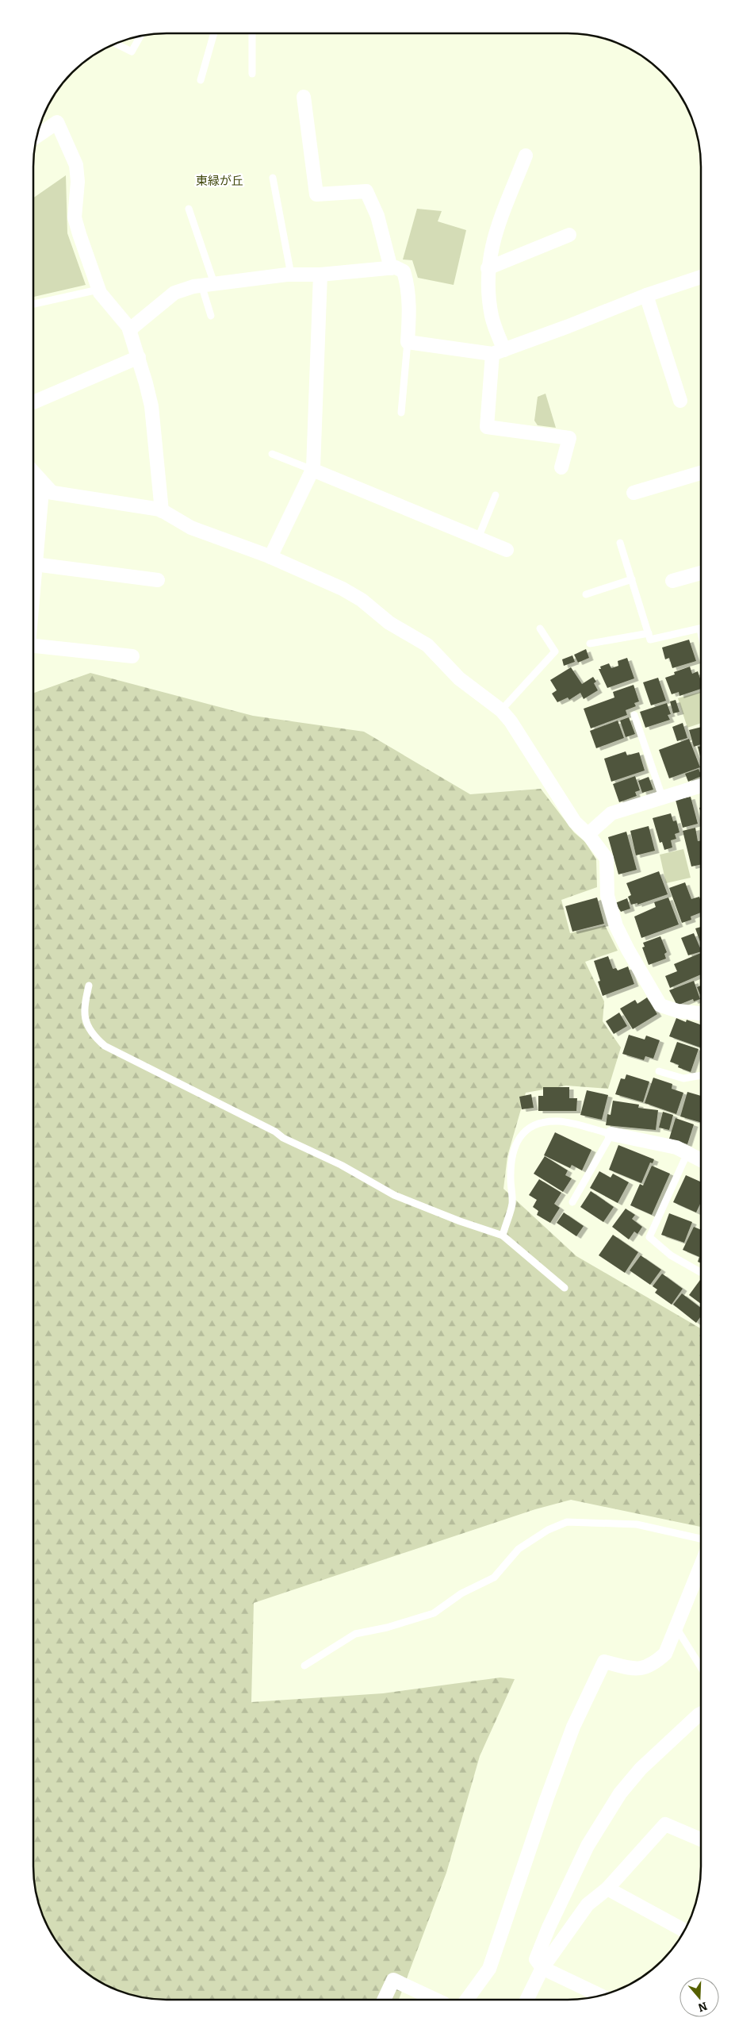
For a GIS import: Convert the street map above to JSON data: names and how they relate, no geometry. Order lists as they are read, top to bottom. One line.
{"districts":["東緑が丘"],"north":"bottom"}
